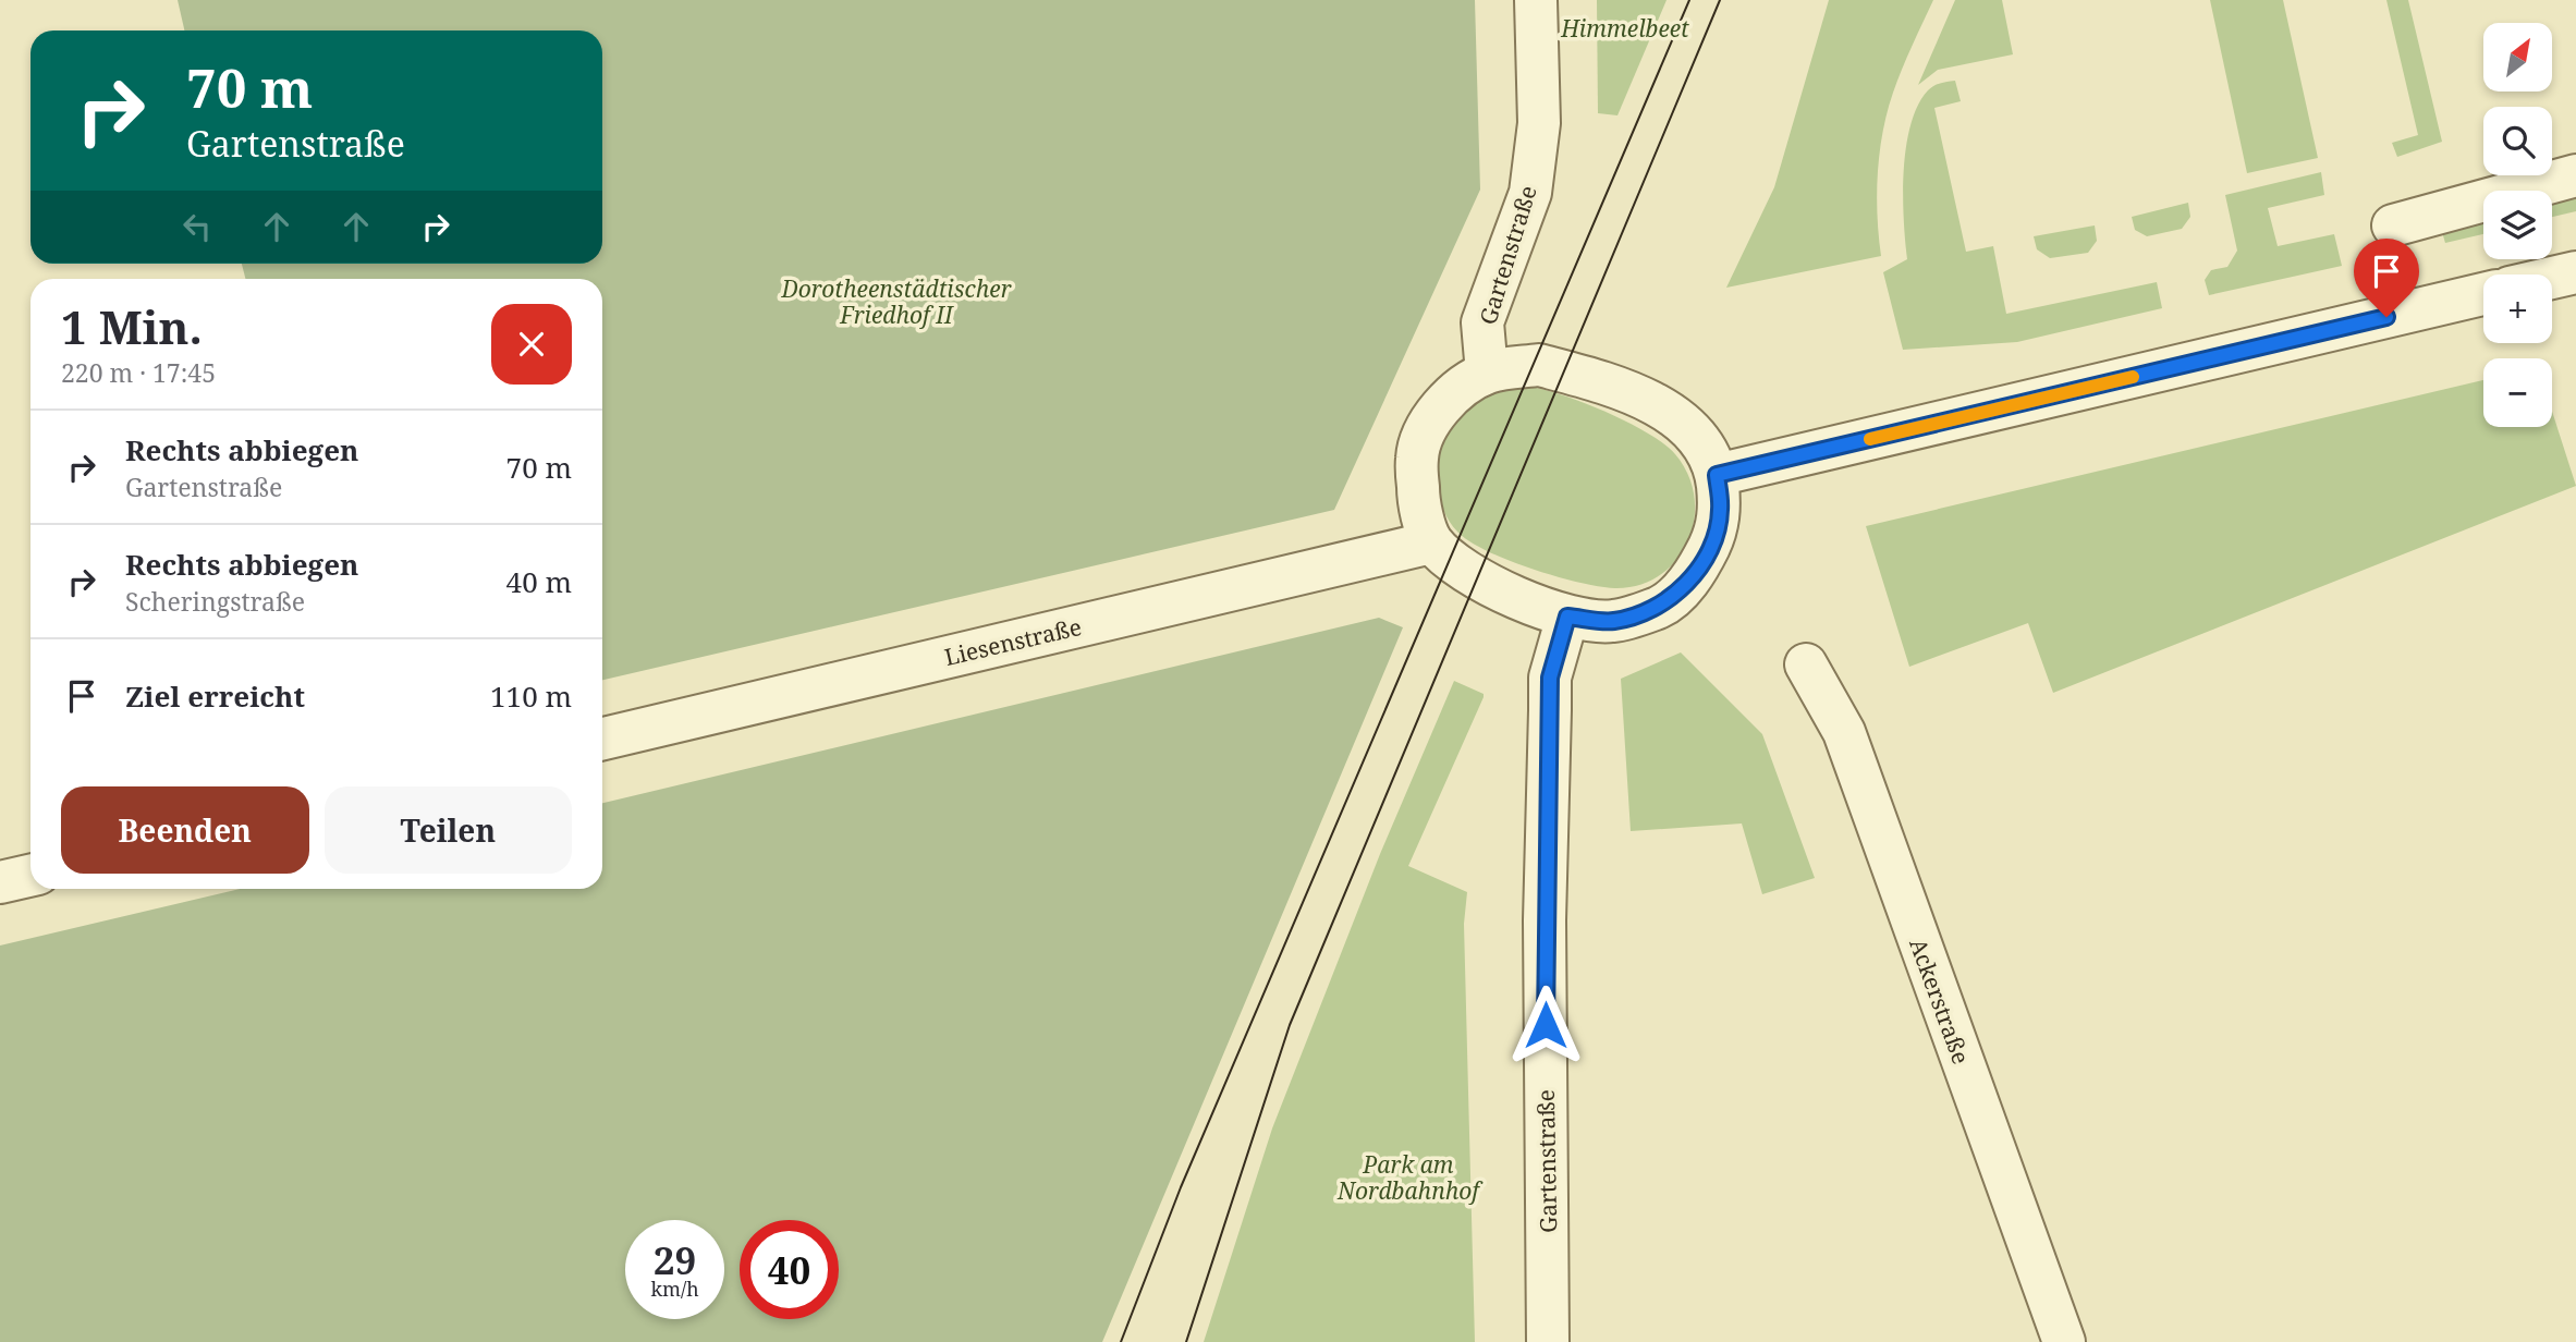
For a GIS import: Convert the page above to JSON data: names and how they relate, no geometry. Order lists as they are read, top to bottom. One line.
{"streets":{"street":["Gartenstraße","Liesenstraße","Ackerstraße"]},"parks":["Himmelbeet","Dorotheenstädtischer Friedhof II","Park am Nordbahnhof"],"north":"top right","page":{"map_buttons":["+","−"],"turn":["70 m","Gartenstraße"],"heading":["1 Min.","220 m · 17:45"],"list":[{"name":"Rechts abbiegen","note":"Gartenstraße","value":"70 m"},{"name":"Rechts abbiegen","note":"Scheringstraße","value":"40 m"},{"name":"Ziel erreicht","value":"110 m"}],"buttons":["Beenden","Teilen"],"speed":"29 km/h","limit":"40"}}
